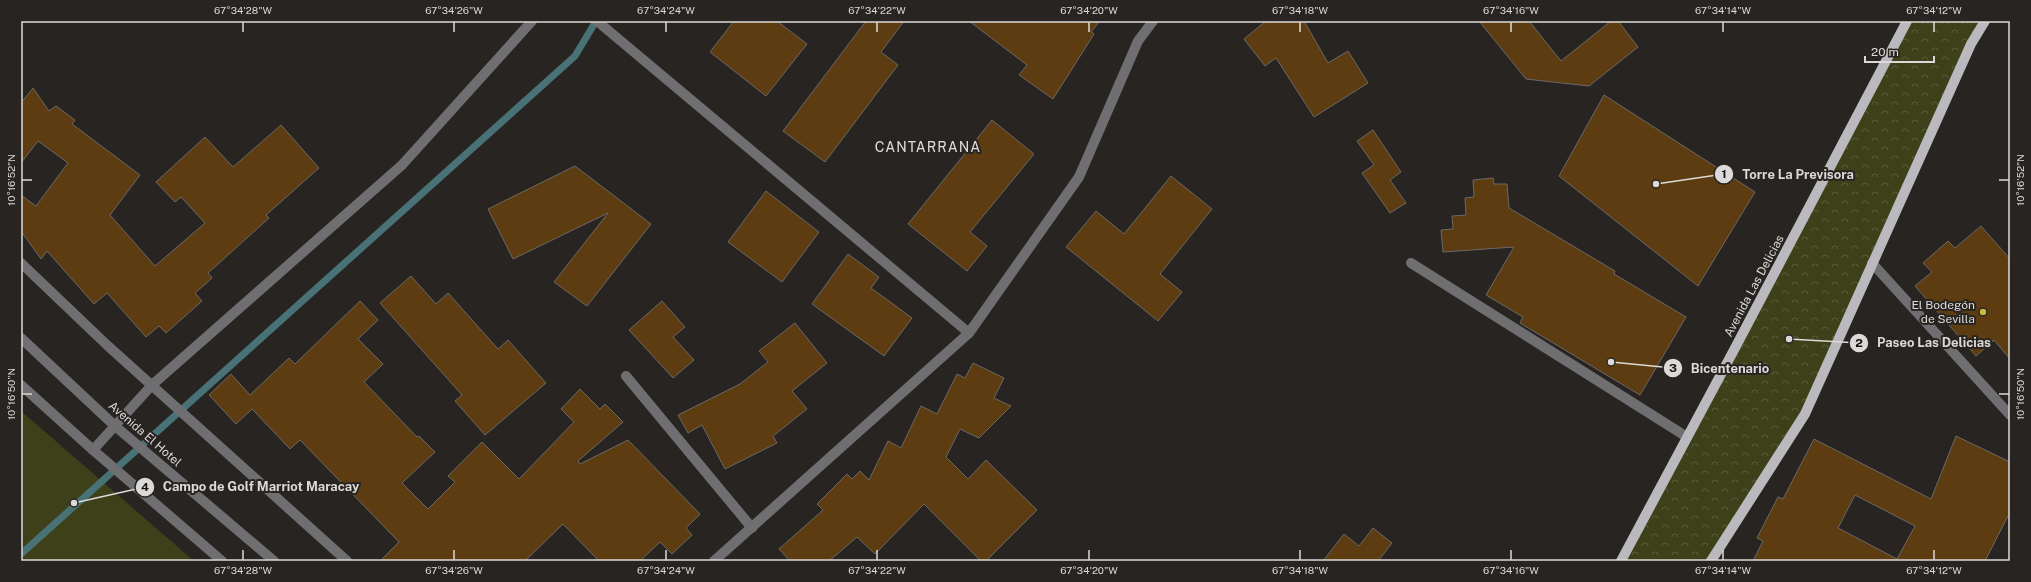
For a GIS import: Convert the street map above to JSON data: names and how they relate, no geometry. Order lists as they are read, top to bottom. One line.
{"streets":{"main road":["Avenida Las Delicias"],"street":["Avenida El Hotel"]},"districts":["CANTARRANA"],"places":["Torre La Previsora","El Bodegón de Sevilla","Paseo Las Delicias","Bicentenario","Campo de Golf Marriot Maracay"],"scale_bar":"20 m","coordinates":["67°34'28\"W","67°34'26\"W","67°34'24\"W","67°34'22\"W","67°34'20\"W","67°34'18\"W","67°34'16\"W","67°34'14\"W","67°34'12\"W","10°16'52\"N","10°16'50\"N"]}
